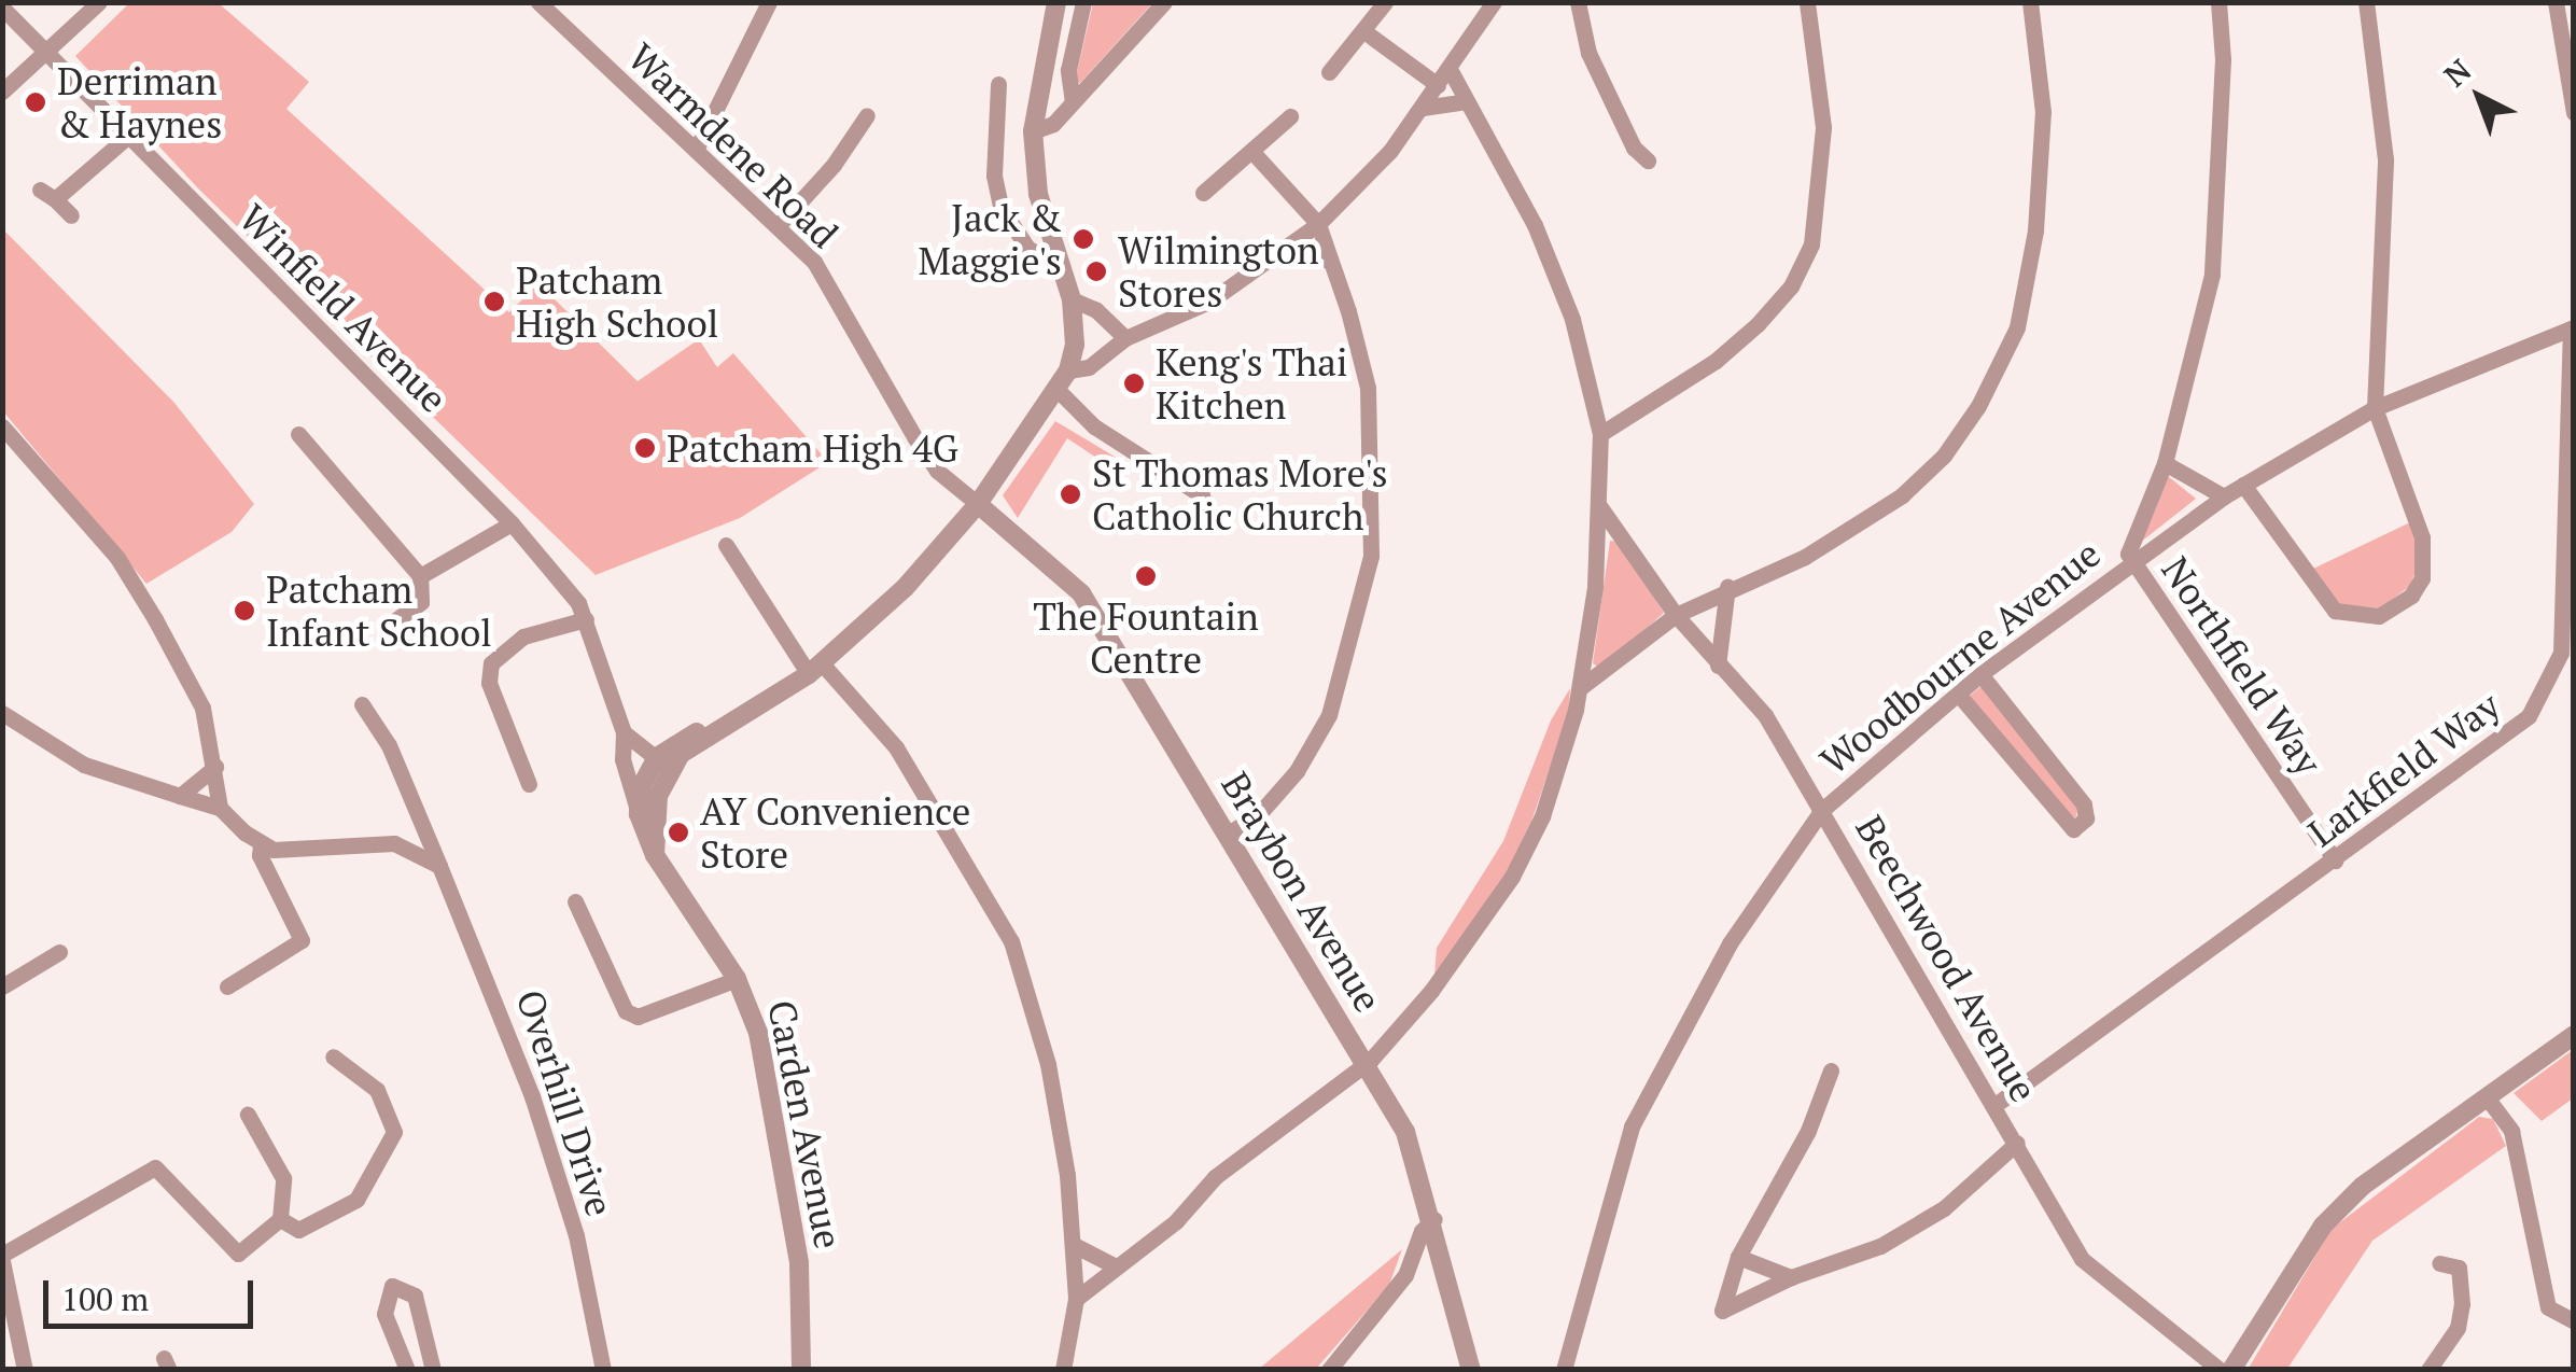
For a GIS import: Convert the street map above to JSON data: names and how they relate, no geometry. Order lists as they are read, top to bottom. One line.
{"streets":{"street":["Warmdene Road","Winfield Avenue","Woodbourne Avenue","Northfield Way","Larkfield Way","Braybon Avenue","Beechwood Avenue","Overhill Drive","Carden Avenue"]},"crossings":[["Warmdene Road","Braybon Avenue"],["Winfield Avenue","Carden Avenue"],["Woodbourne Avenue","Northfield Way"],["Woodbourne Avenue","Larkfield Way"],["Woodbourne Avenue","Beechwood Avenue"],["Northfield Way","Larkfield Way"],["Larkfield Way","Beechwood Avenue"]],"places":["Derriman & Haynes","Jack & Maggie's","Wilmington Stores","Patcham High School","Keng's Thai Kitchen","Patcham High 4G","St Thomas More's Catholic Church","The Fountain Centre","Patcham Infant School","AY Convenience Store"],"scale_bar":"100 m","north":"top left"}
